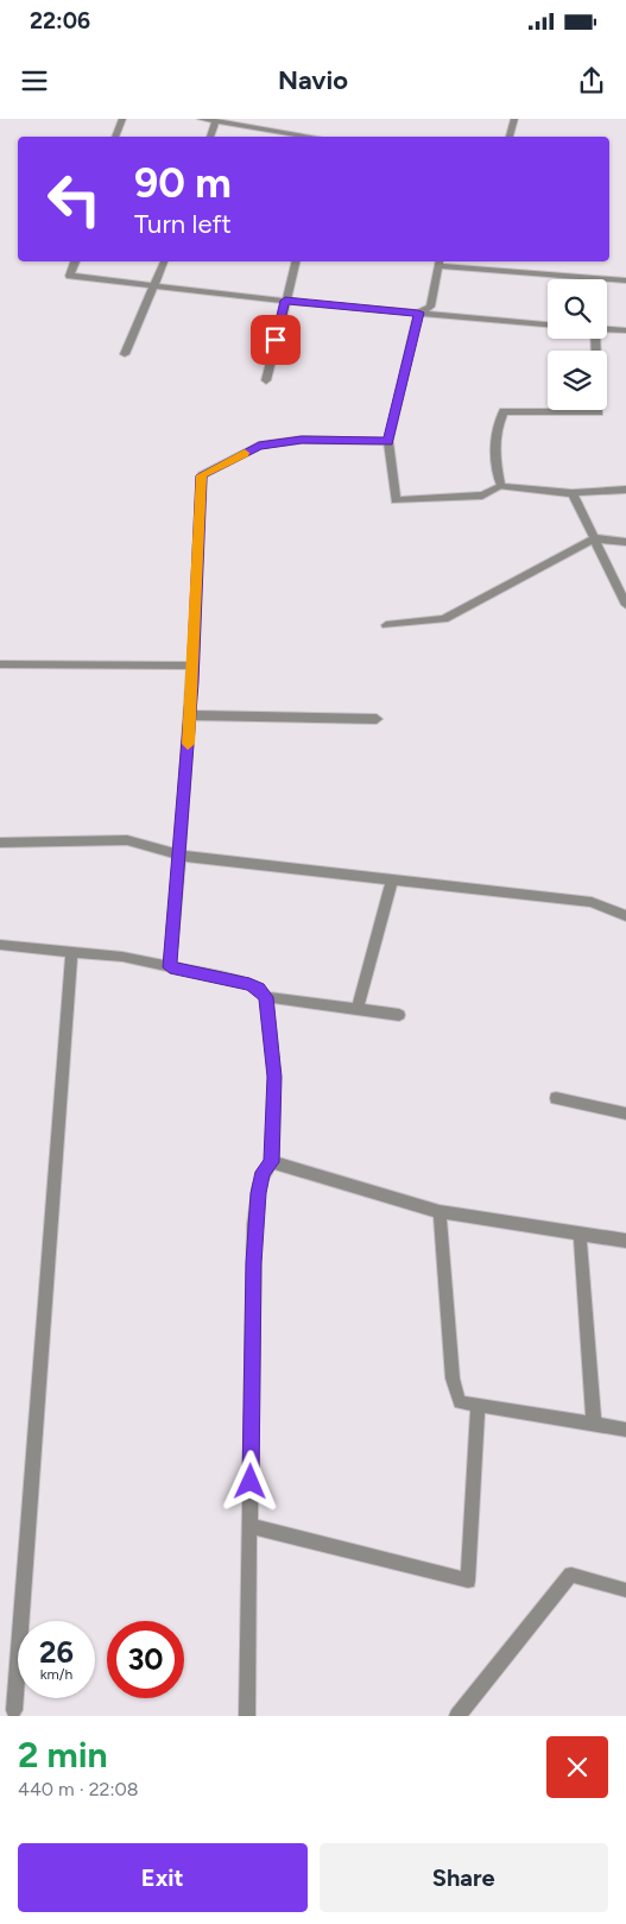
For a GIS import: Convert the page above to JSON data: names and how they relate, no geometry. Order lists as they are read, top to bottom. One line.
{"page":{"status":"22:06","header":"Navio","turn":["90 m","Turn left"],"speed":"26 km/h","limit":"30","heading":["2 min","440 m · 22:08"],"buttons":["Exit","Share"]}}
